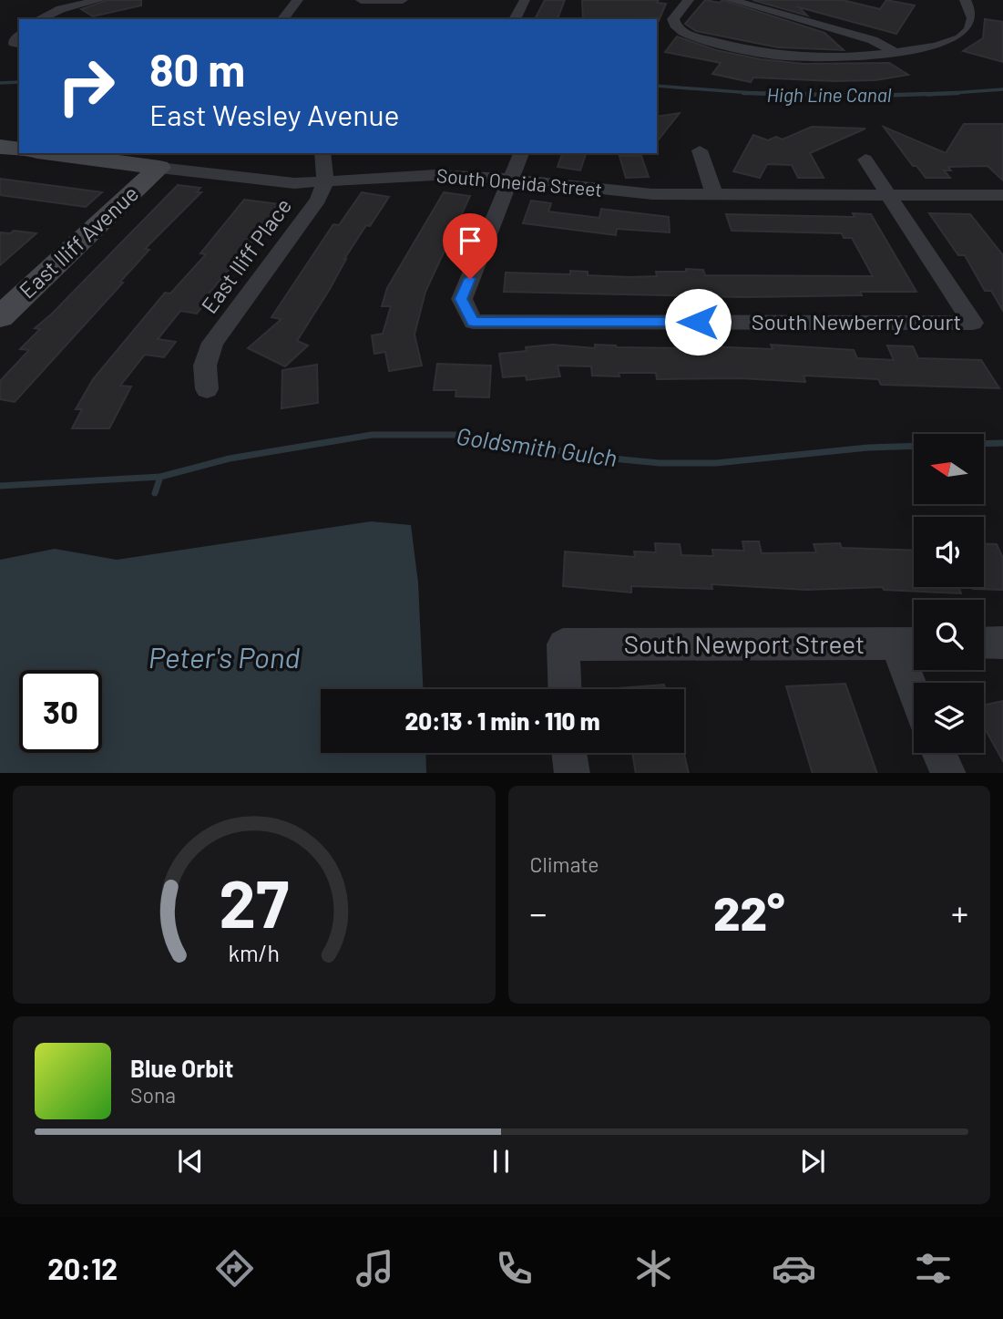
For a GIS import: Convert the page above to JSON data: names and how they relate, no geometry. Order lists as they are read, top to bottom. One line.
{"streets":{"street":["South Oneida Street","East Iliff Avenue","East Iliff Place","South Newberry Court","South Newport Street"]},"crossings":[["South Oneida Street","East Iliff Avenue"],["South Oneida Street","East Iliff Place"],["South Oneida Street","South Newberry Court"]],"water":["High Line Canal","Goldsmith Gulch","Peter's Pond"],"north":"left","page":{"turn":["80 m","East Wesley Avenue"],"limit":"30","trip":"20:13 · 1 min · 110 m","tile":"Climate","heat":["−","22°","+"],"song":["Blue Orbit","Sona"],"tabs":"20:12","gauge":["27","km/h"]}}
